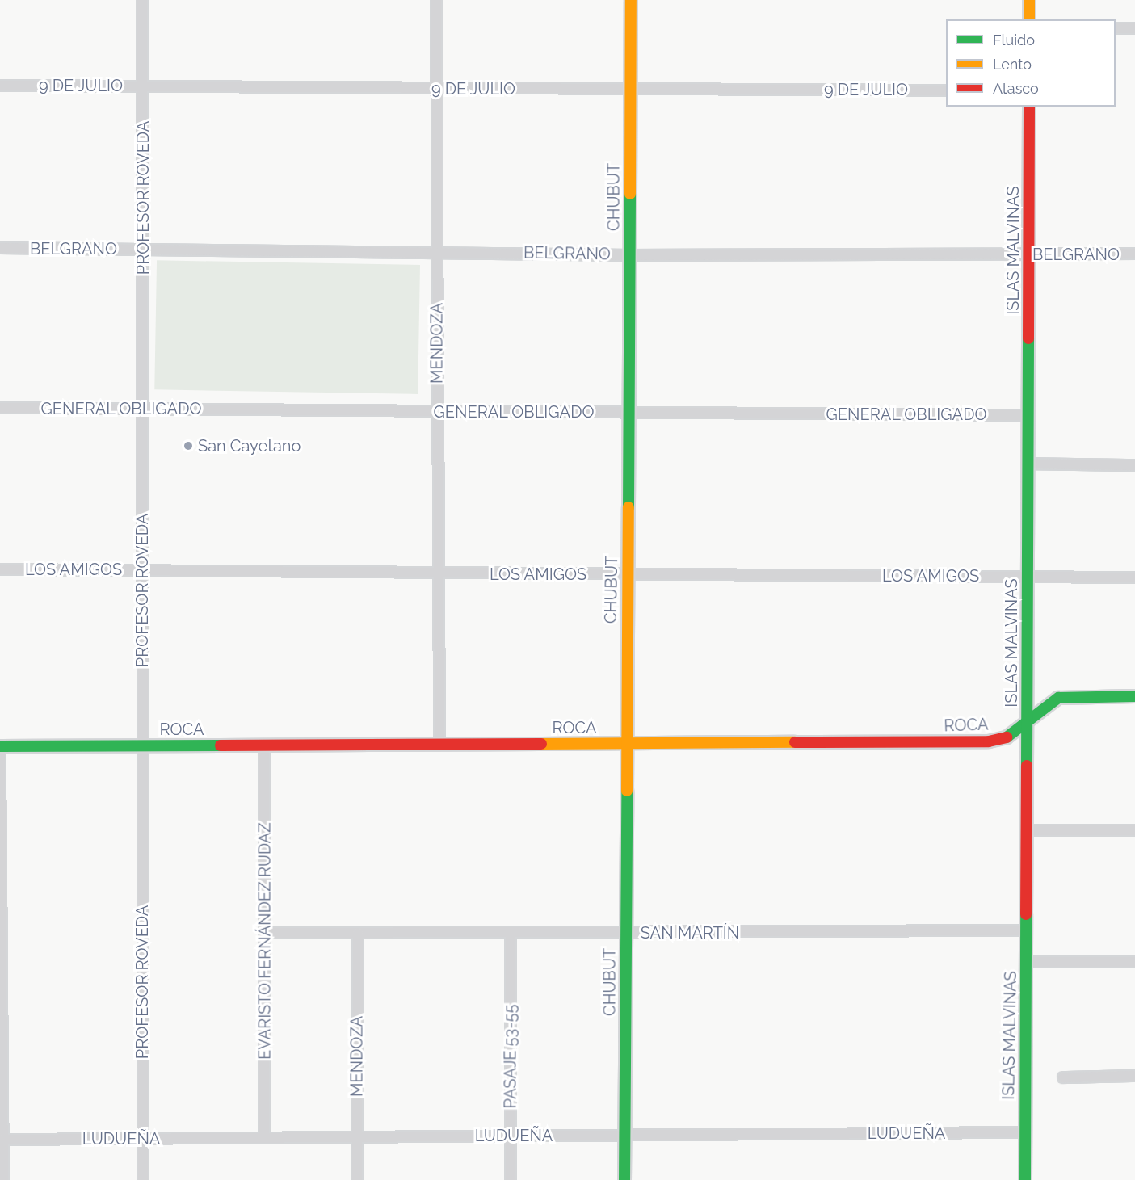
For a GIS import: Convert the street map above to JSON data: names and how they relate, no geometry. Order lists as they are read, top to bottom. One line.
{"streets":{"street":["9 DE JULIO","CHUBUT","PROFESOR ROVEDA","BELGRANO","ISLAS MALVINAS","MENDOZA","GENERAL OBLIGADO","LOS AMIGOS","ROCA","SAN MARTÍN","EVARISTO FERNÁNDEZ RUDAZ","PASAJE 53-55","LUDUEÑA"]},"crossings":[["9 DE JULIO","CHUBUT"],["9 DE JULIO","PROFESOR ROVEDA"],["9 DE JULIO","MENDOZA"],["CHUBUT","BELGRANO"],["CHUBUT","GENERAL OBLIGADO"],["CHUBUT","LOS AMIGOS"],["CHUBUT","ROCA"],["CHUBUT","SAN MARTÍN"],["CHUBUT","LUDUEÑA"],["PROFESOR ROVEDA","BELGRANO"],["PROFESOR ROVEDA","GENERAL OBLIGADO"],["PROFESOR ROVEDA","LOS AMIGOS"],["PROFESOR ROVEDA","ROCA"],["PROFESOR ROVEDA","LUDUEÑA"],["BELGRANO","ISLAS MALVINAS"],["BELGRANO","MENDOZA"],["ISLAS MALVINAS","GENERAL OBLIGADO"],["ISLAS MALVINAS","LOS AMIGOS"],["ISLAS MALVINAS","ROCA"],["ISLAS MALVINAS","SAN MARTÍN"],["ISLAS MALVINAS","LUDUEÑA"],["MENDOZA","GENERAL OBLIGADO"],["MENDOZA","LOS AMIGOS"],["MENDOZA","ROCA"],["MENDOZA","SAN MARTÍN"],["MENDOZA","LUDUEÑA"],["ROCA","EVARISTO FERNÁNDEZ RUDAZ"],["SAN MARTÍN","EVARISTO FERNÁNDEZ RUDAZ"],["SAN MARTÍN","PASAJE 53-55"],["EVARISTO FERNÁNDEZ RUDAZ","LUDUEÑA"],["PASAJE 53-55","LUDUEÑA"]],"places":["San Cayetano"],"legend":["Fluido","Lento","Atasco"]}
